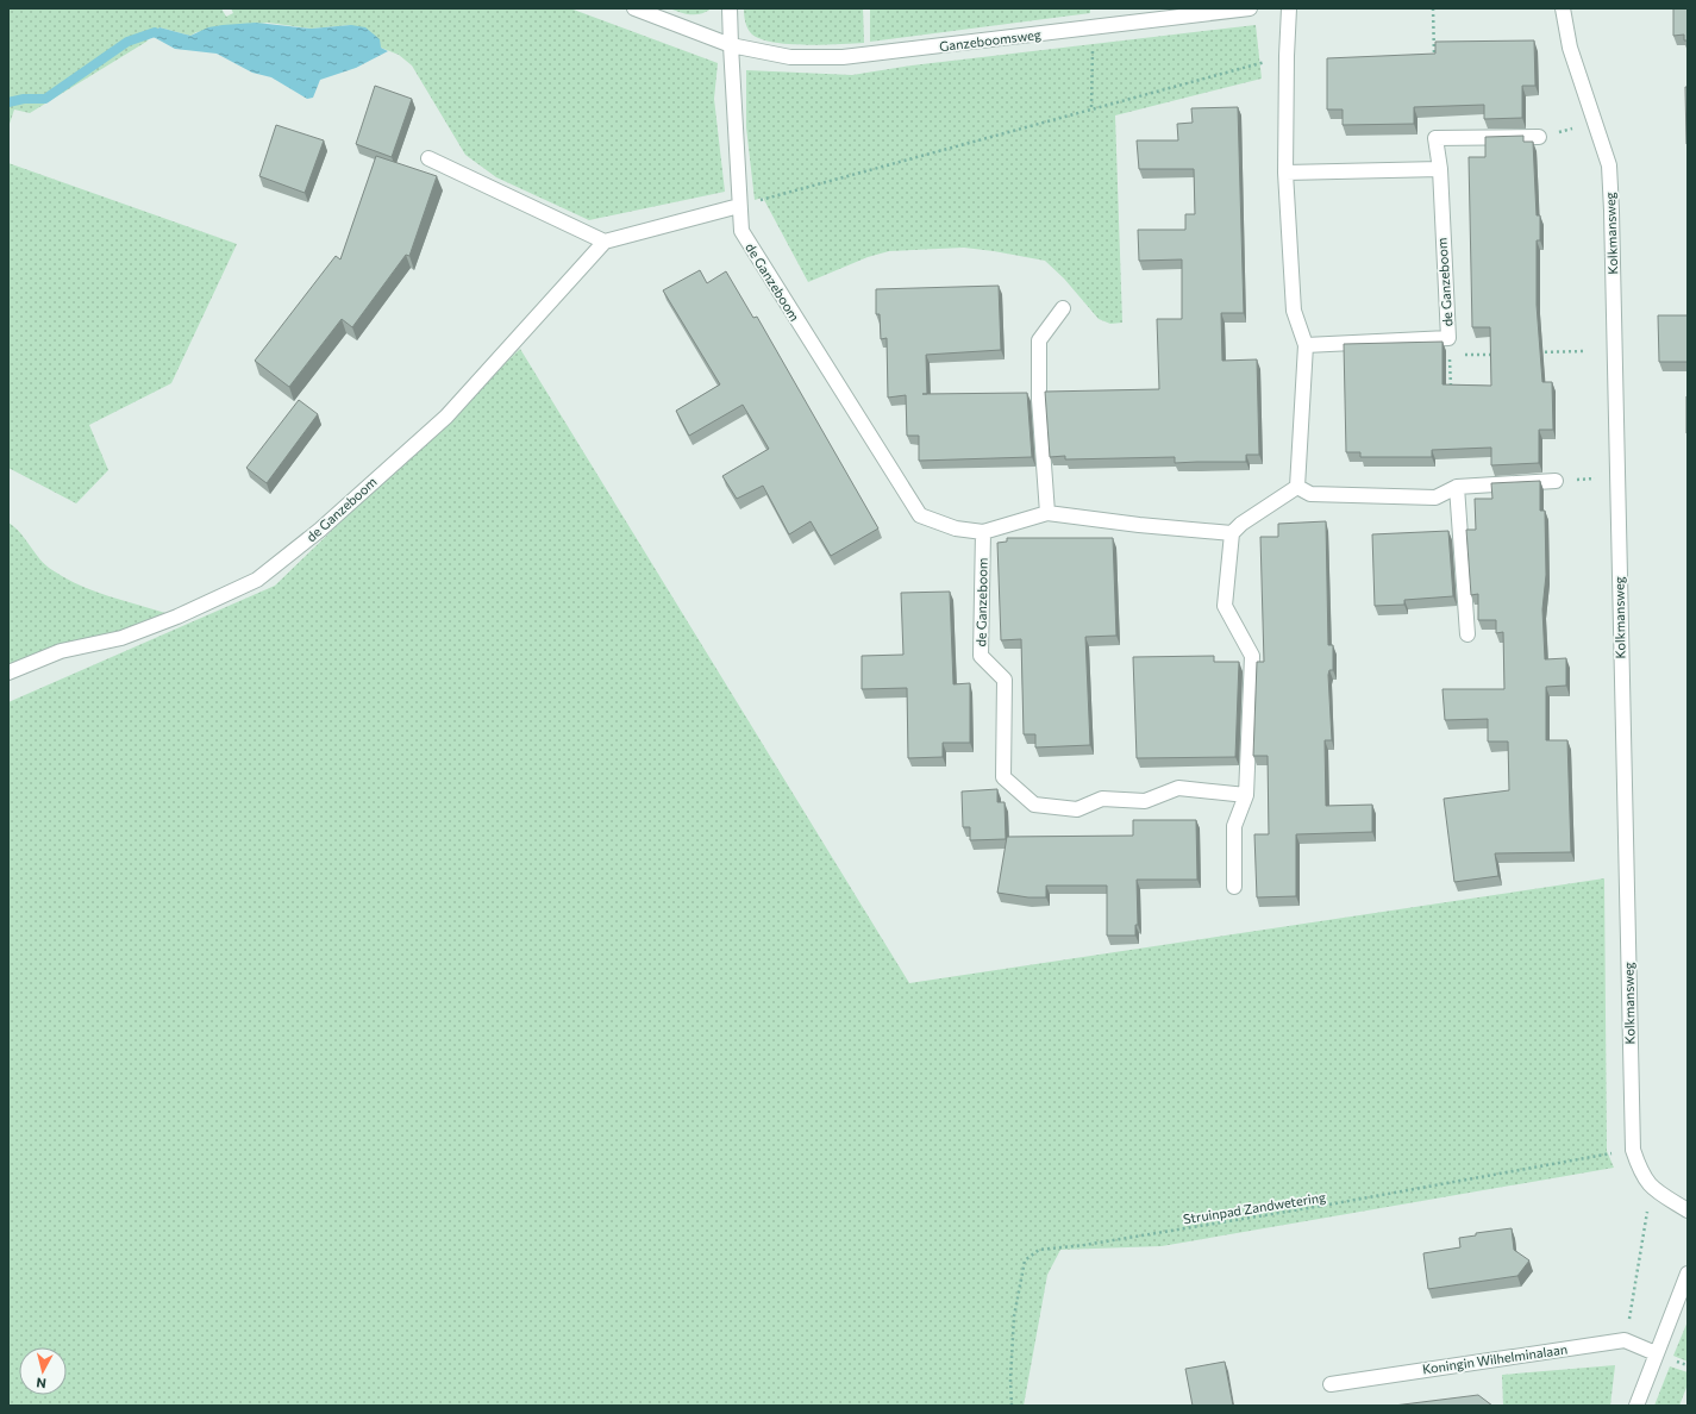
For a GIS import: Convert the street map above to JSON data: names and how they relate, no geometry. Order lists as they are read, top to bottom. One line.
{"streets":{"street":["Ganzeboomsweg","Kolkmansweg","de Ganzeboom","Koningin Wilhelminalaan"],"path":["Struinpad Zandwetering"]},"crossings":[["Ganzeboomsweg","de Ganzeboom"],["Kolkmansweg","Struinpad Zandwetering"]],"north":"bottom"}
